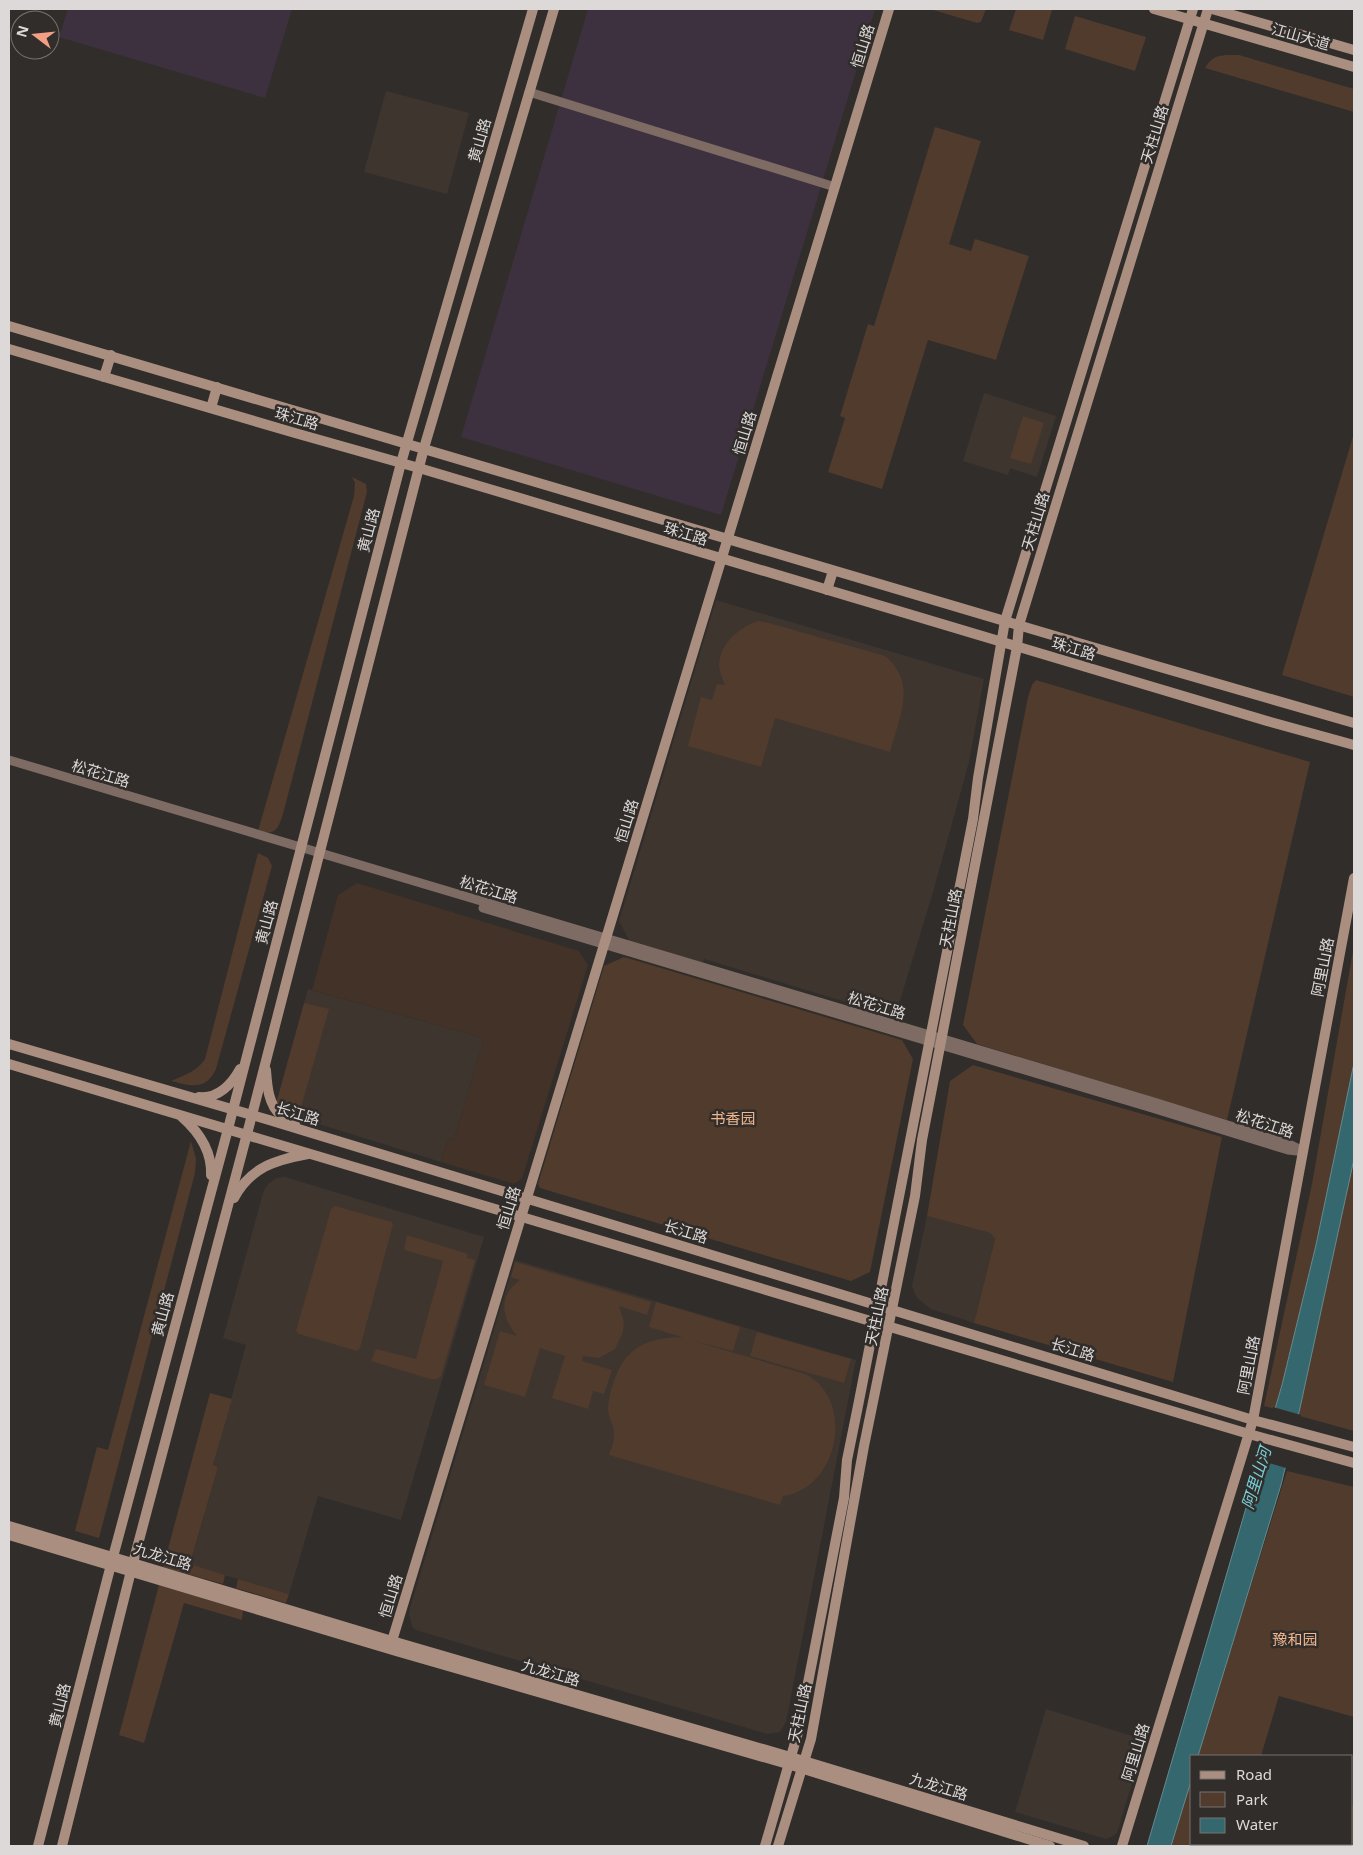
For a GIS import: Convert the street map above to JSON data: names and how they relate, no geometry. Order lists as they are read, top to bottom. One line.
{"streets":{"street":["江山大道","恒山路","天柱山路","黄山路","珠江路","松花江路","阿里山路","长江路","九龙江路"]},"crossings":[["江山大道","天柱山路"],["恒山路","珠江路"],["恒山路","松花江路"],["恒山路","长江路"],["恒山路","九龙江路"],["天柱山路","珠江路"],["天柱山路","松花江路"],["天柱山路","长江路"],["天柱山路","九龙江路"],["黄山路","珠江路"],["黄山路","松花江路"],["黄山路","长江路"],["黄山路","九龙江路"],["松花江路","阿里山路"],["阿里山路","长江路"]],"water":["阿里山河"],"parks":["书香园","豫和园"],"legend":["Road","Park","Water"],"north":"left"}
